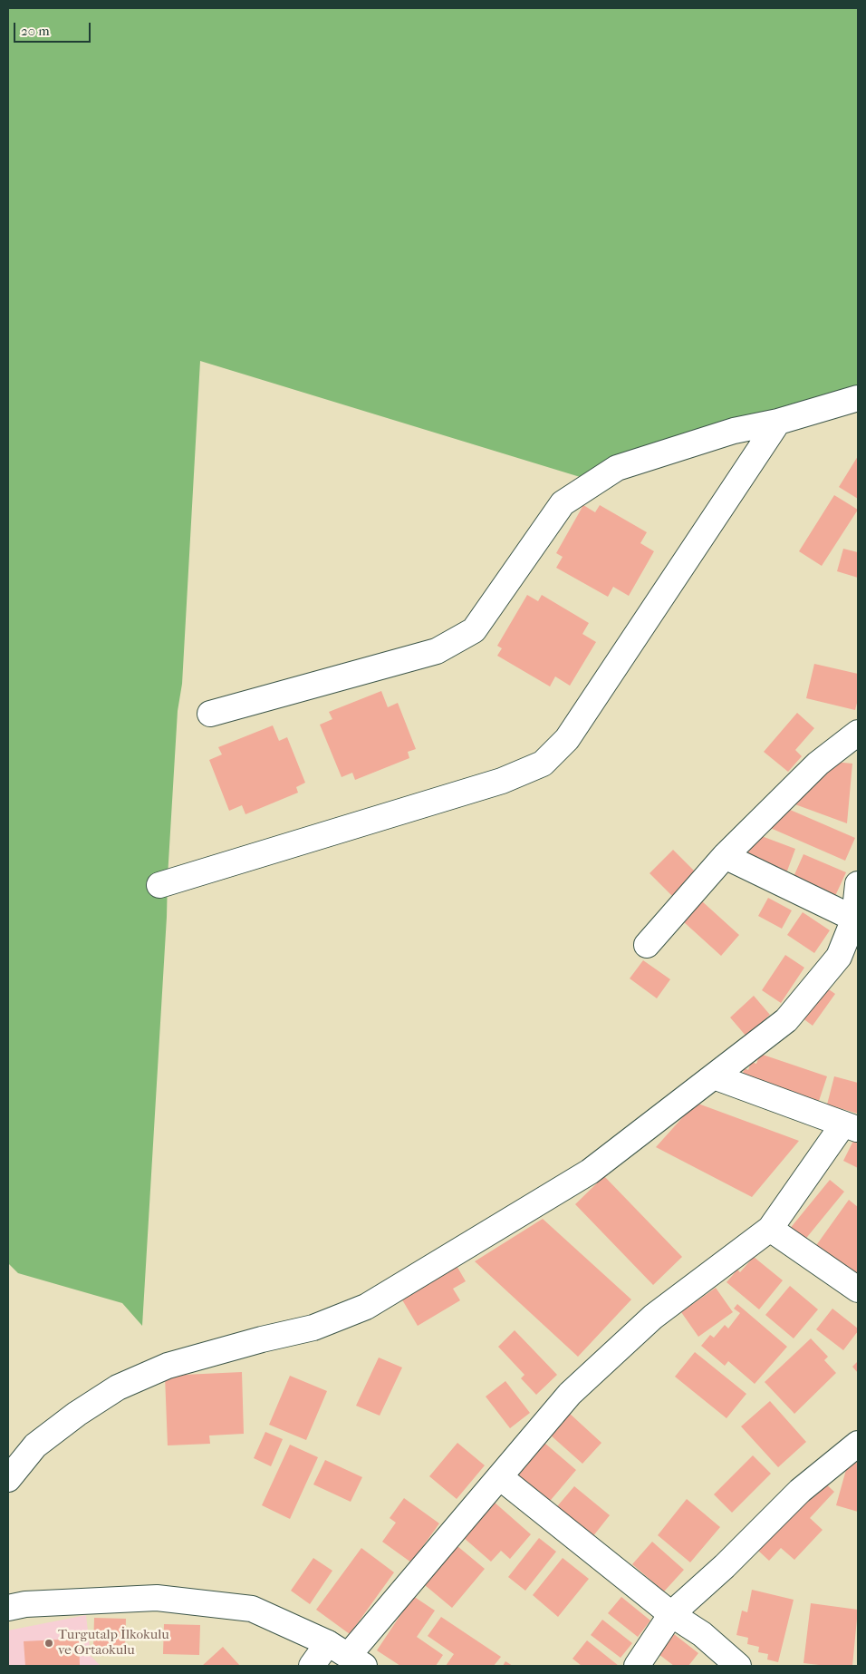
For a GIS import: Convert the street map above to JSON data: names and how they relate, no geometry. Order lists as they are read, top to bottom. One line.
{"places":["Turgutalp İlkokulu ve Ortaokulu"],"scale_bar":"20 m"}
